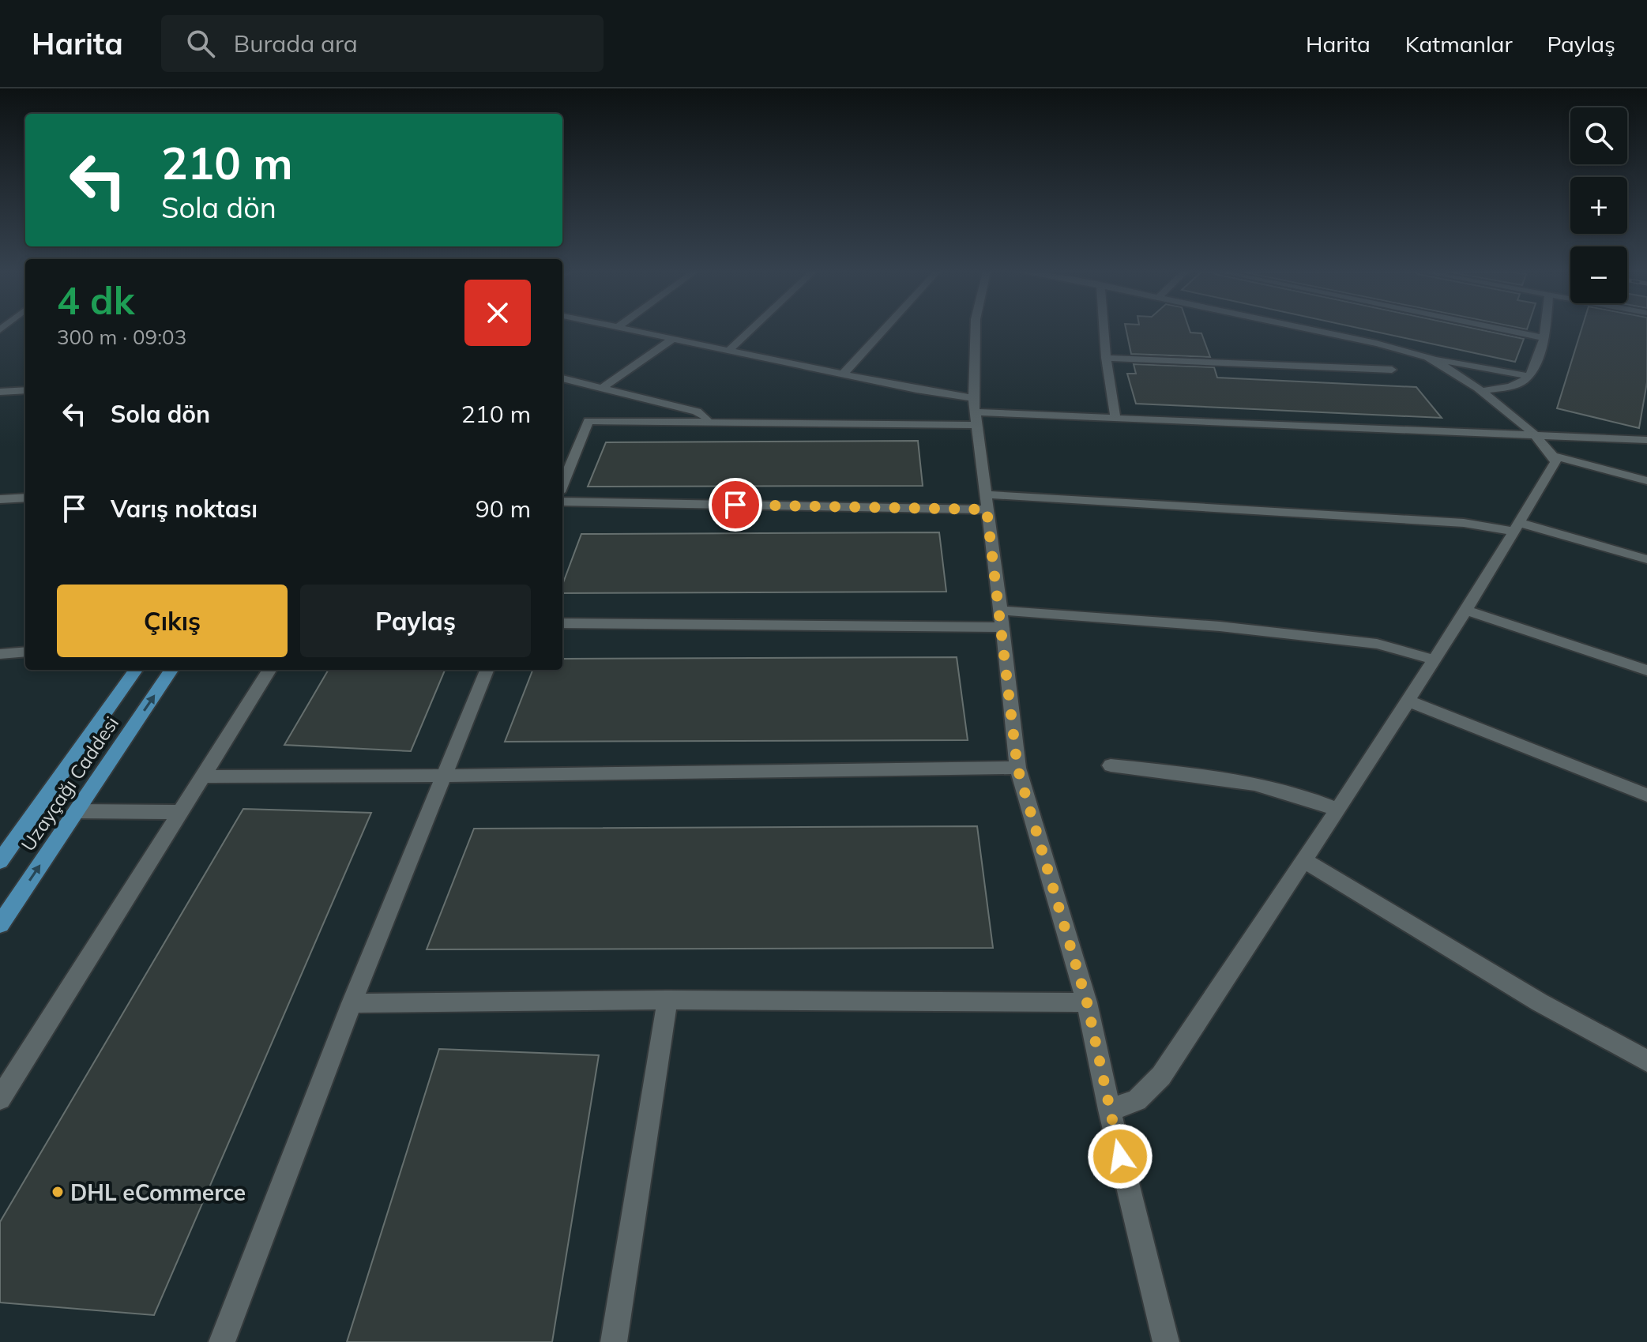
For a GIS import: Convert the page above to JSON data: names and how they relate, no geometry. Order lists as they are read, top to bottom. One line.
{"streets":{"main road":["Uzayçağı Caddesi"]},"places":["DHL eCommerce"],"page":{"header":"Harita","search":"Burada ara","nav":["Harita","Katmanlar","Paylaş"],"map_buttons":["+","−"],"turn":["210 m","Sola dön"],"heading":["4 dk","300 m · 09:03"],"list":[{"name":"Sola dön","value":"210 m"},{"name":"Varış noktası","value":"90 m"}],"buttons":["Çıkış","Paylaş"]}}
